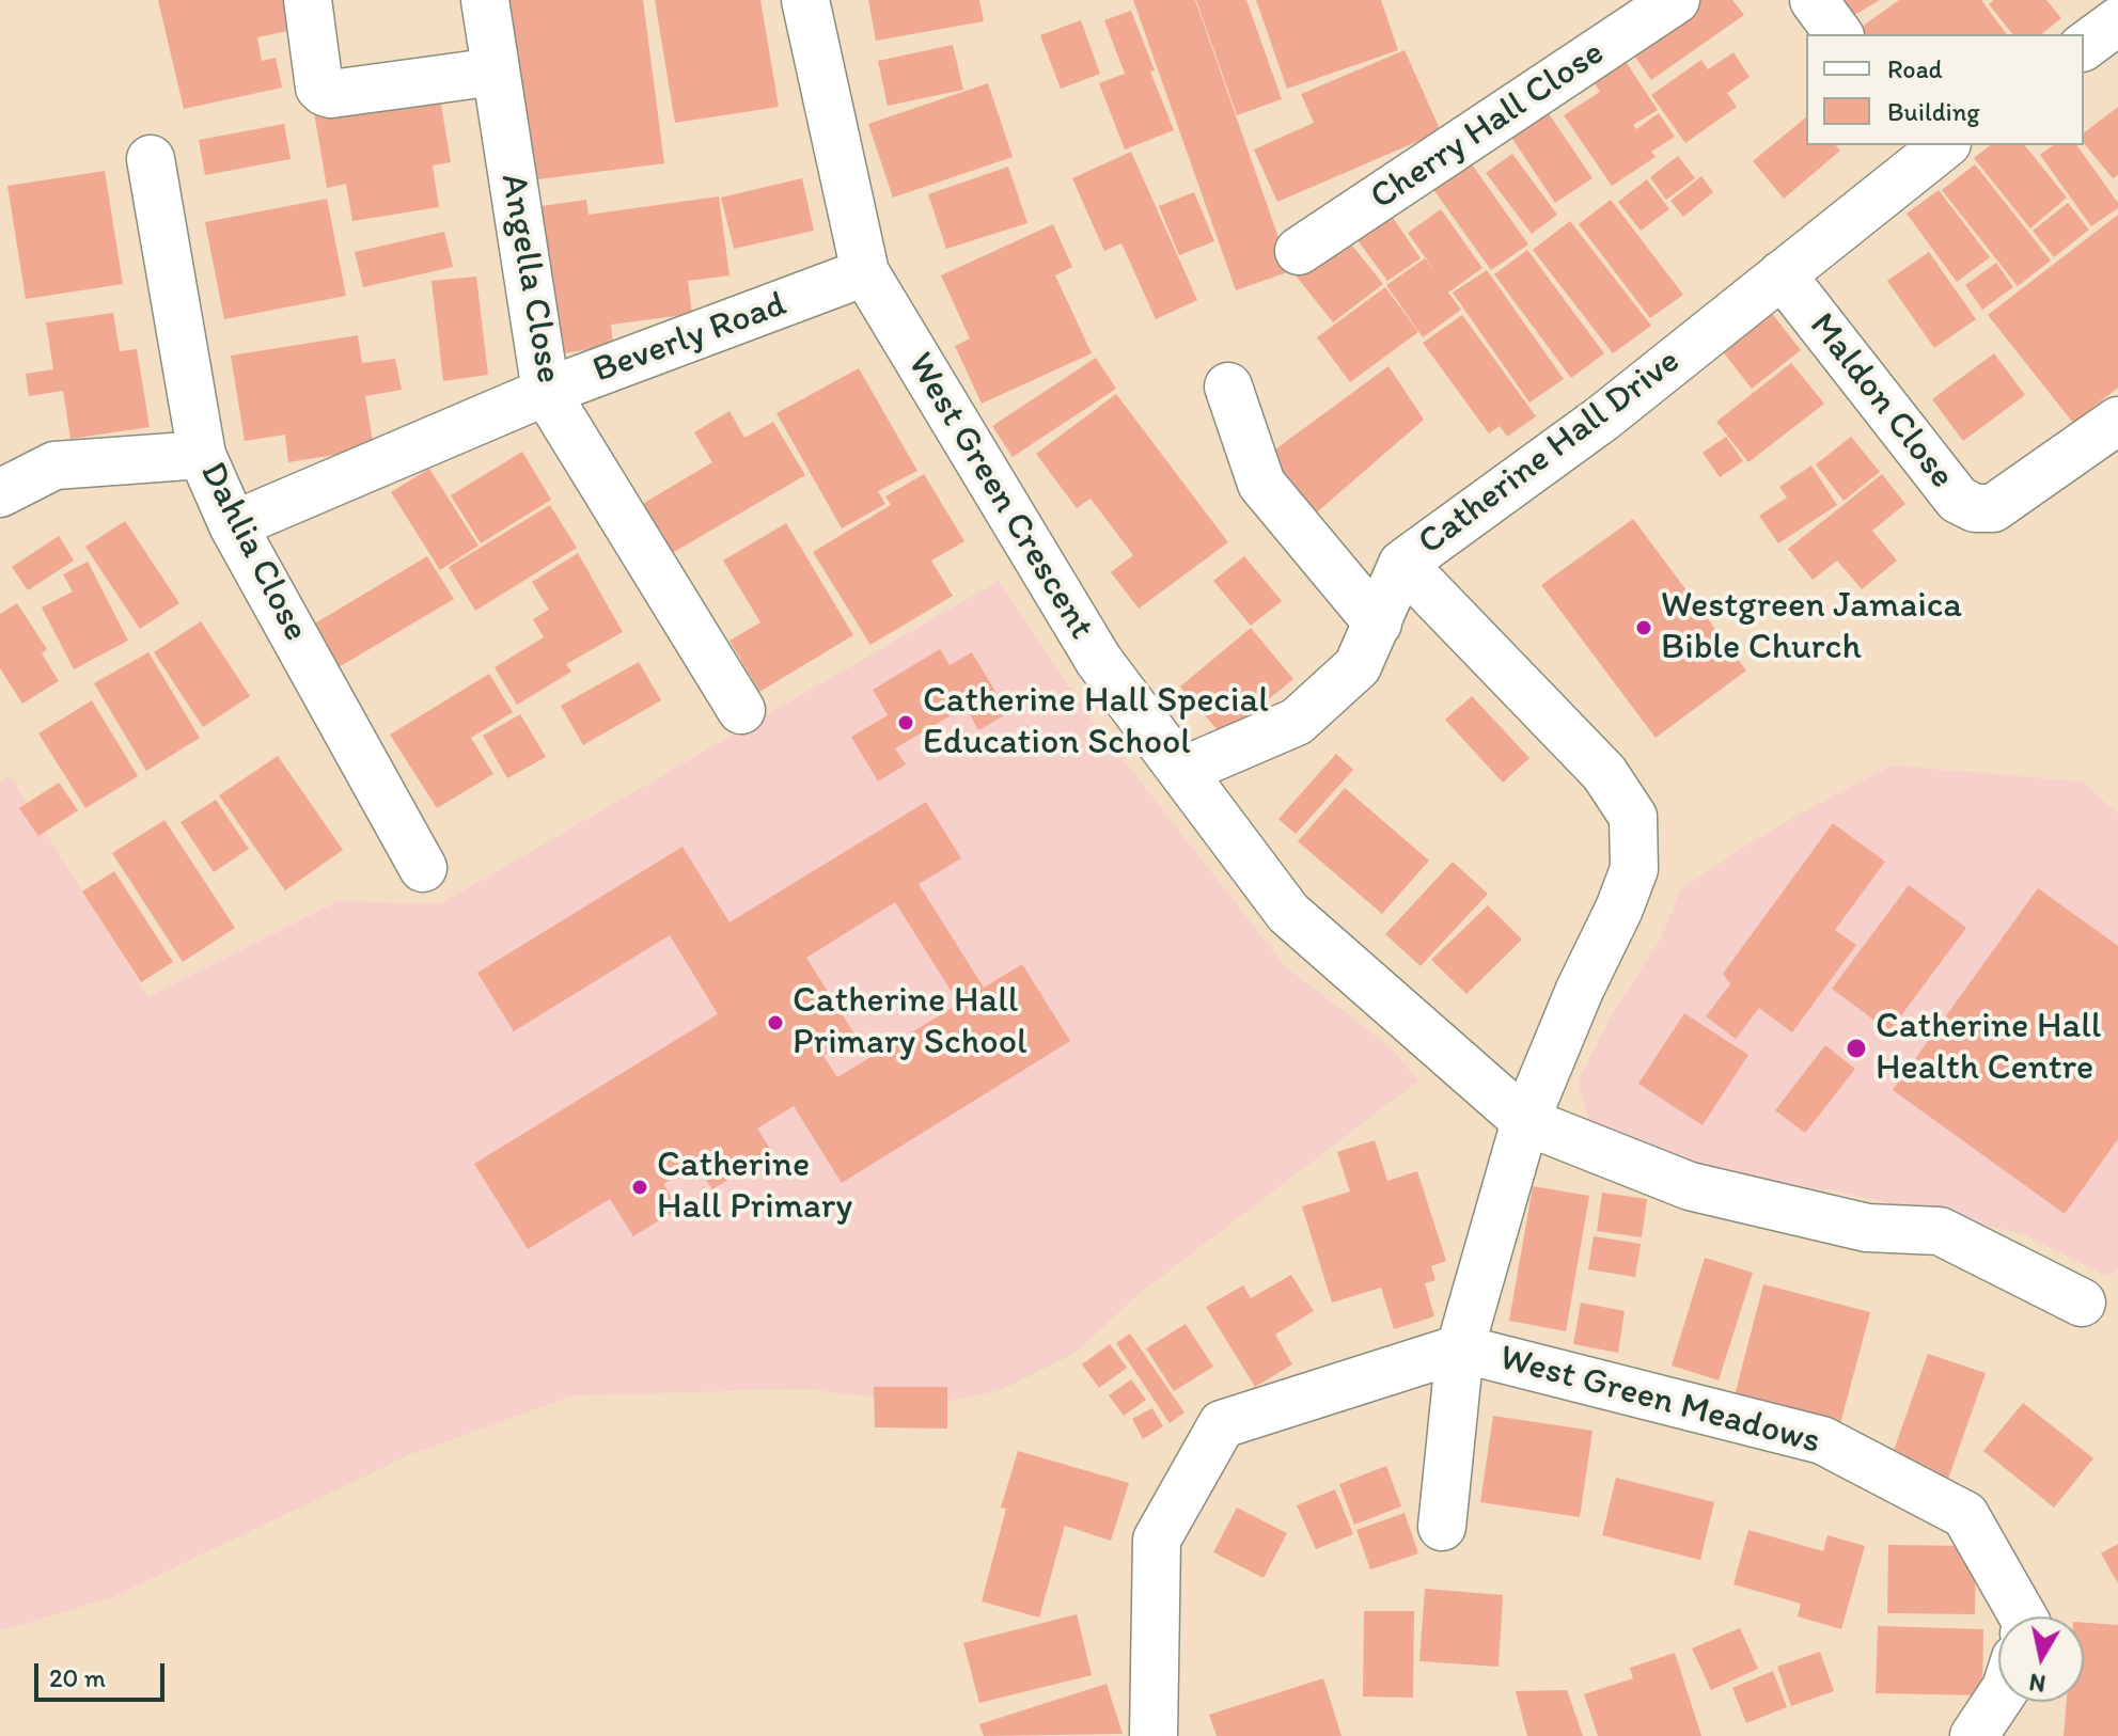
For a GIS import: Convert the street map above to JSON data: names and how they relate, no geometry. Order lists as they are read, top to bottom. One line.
{"streets":{"street":["Cherry Hall Close","Angella Close","Beverly Road","Maldon Close","Catherine Hall Drive","West Green Crescent","Dahlia Close","West Green Meadows"]},"crossings":[["Angella Close","Beverly Road"],["Beverly Road","West Green Crescent"],["Beverly Road","Dahlia Close"],["Maldon Close","Catherine Hall Drive"],["Catherine Hall Drive","West Green Crescent"],["Catherine Hall Drive","West Green Meadows"],["West Green Crescent","West Green Meadows"]],"places":["Westgreen Jamaica Bible Church","Catherine Hall Special Education School","Catherine Hall Primary School","Catherine Hall Health Centre","Catherine Hall Primary"],"legend":["Road","Building"],"scale_bar":"20 m","north":"bottom"}
